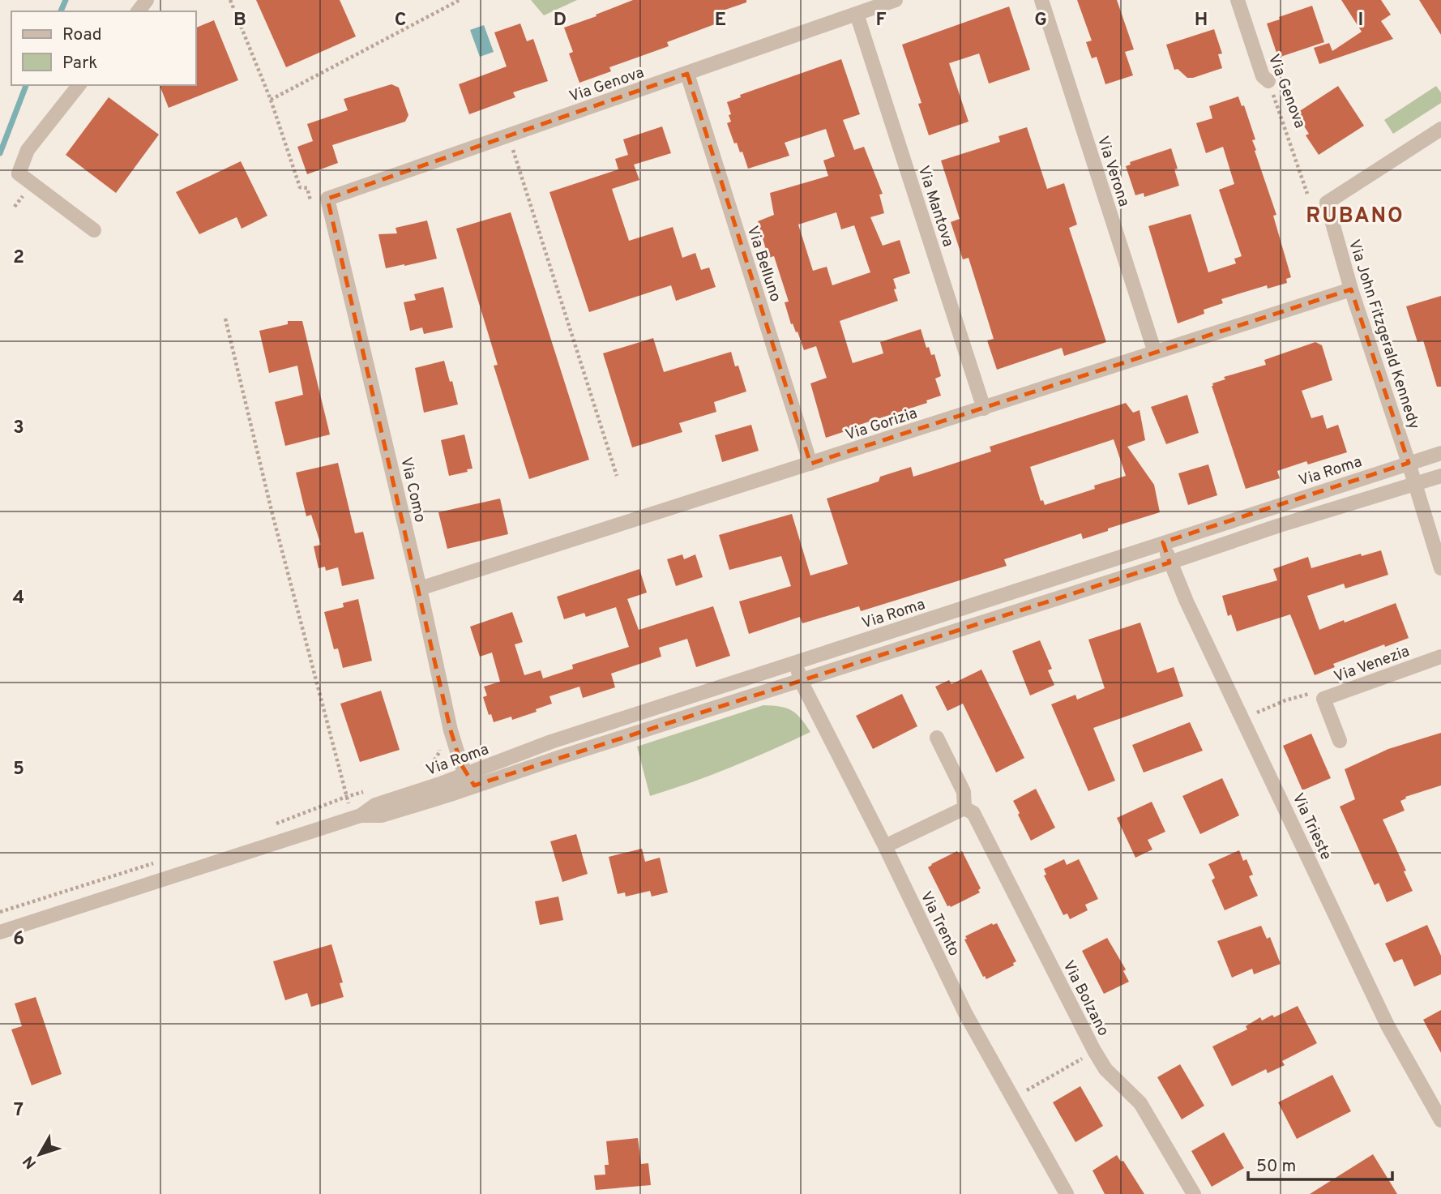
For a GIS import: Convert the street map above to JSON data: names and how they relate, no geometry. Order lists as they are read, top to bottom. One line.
{"streets":{"street":["Via Genova","Via Verona","Via Mantova","Via Belluno","Via John Fitzgerald Kennedy","Via Gorizia","Via Roma","Via Como","Via Venezia","Via Trieste","Via Trento","Via Bolzano"]},"crossings":[["Via Genova","Via Mantova"],["Via Genova","Via Belluno"],["Via Genova","Via Como"],["Via Verona","Via Gorizia"],["Via Mantova","Via Gorizia"],["Via Belluno","Via Gorizia"],["Via John Fitzgerald Kennedy","Via Gorizia"],["Via John Fitzgerald Kennedy","Via Roma"],["Via Gorizia","Via Como"],["Via Roma","Via Como"],["Via Roma","Via Trieste"],["Via Roma","Via Trento"]],"districts":["RUBANO"],"legend":["Road","Park"],"scale_bar":"50 m","north":"bottom left","grid":{"columns":["B","C","D","E","F","G","H","I"],"rows":["2","3","4","5","6","7"]}}
